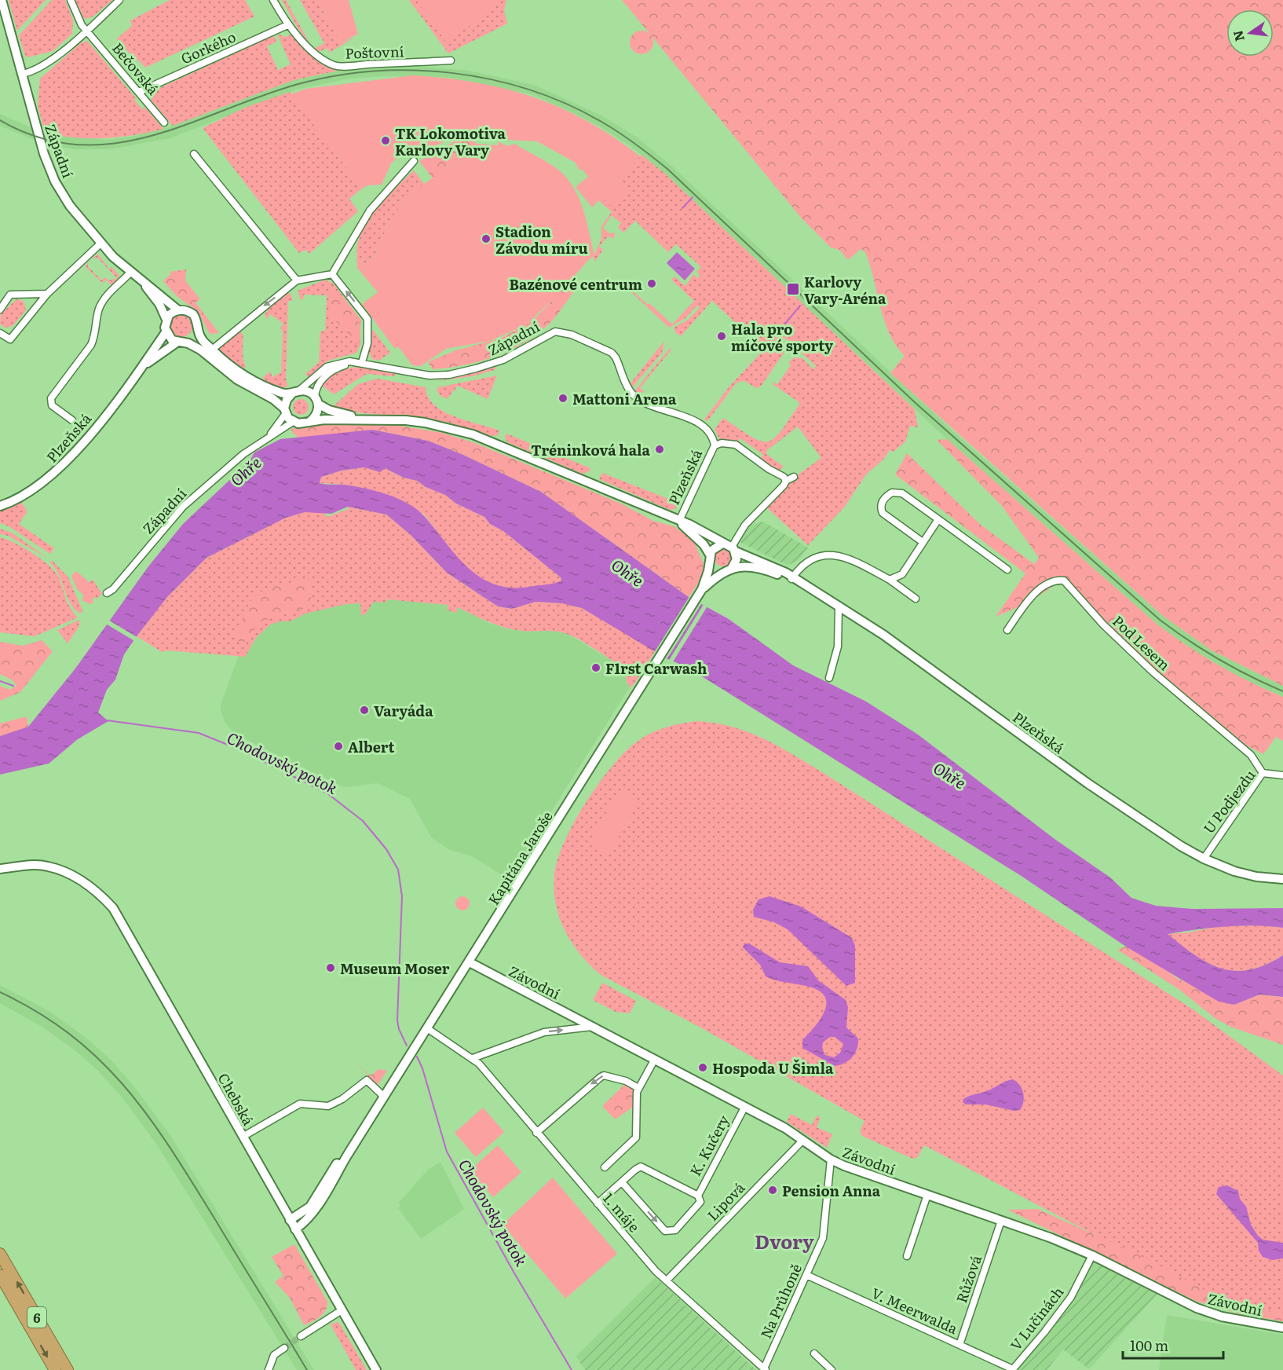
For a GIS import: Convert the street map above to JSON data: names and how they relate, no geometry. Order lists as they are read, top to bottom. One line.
{"streets":{"highway":["6"],"street":["Gorkého","Poštovní","Bečovská","Západní","Plzeňská","Pod Lesem","U Podjezdu","Kapitána Jaroše","Závodní","Chebská","K. Kučery","Lipová","1. máje","Růžová","Na Průhoně","V. Meerwalda","V Lučinách"]},"crossings":[["Gorkého","Poštovní"],["Gorkého","Bečovská"],["Západní","Plzeňská"],["Západní","Kapitána Jaroše"],["Plzeňská","U Podjezdu"],["Plzeňská","Kapitána Jaroše"],["Pod Lesem","U Podjezdu"],["Kapitána Jaroše","Závodní"],["Kapitána Jaroše","Chebská"],["Kapitána Jaroše","1. máje"],["Závodní","K. Kučery"],["Závodní","Lipová"],["Závodní","Růžová"],["Závodní","Na Průhoně"],["Závodní","V Lučinách"],["K. Kučery","1. máje"],["Lipová","1. máje"],["1. máje","Na Průhoně"],["Růžová","V. Meerwalda"],["Na Průhoně","V. Meerwalda"],["V. Meerwalda","V Lučinách"]],"districts":["Dvory"],"water":["Ohře","Chodovský potok"],"places":{"other":["TK Lokomotiva Karlovy Vary","Stadion Závodu míru","Bazénové centrum","Hala pro míčové sporty","Mattoni Arena","Tréninková hala","F1rst Carwash","Varyáda","Albert","Museum Moser","Hospoda U Šimla","Pension Anna"],"transit":["Karlovy Vary-Aréna"]},"scale_bar":"100 m","north":"left"}
